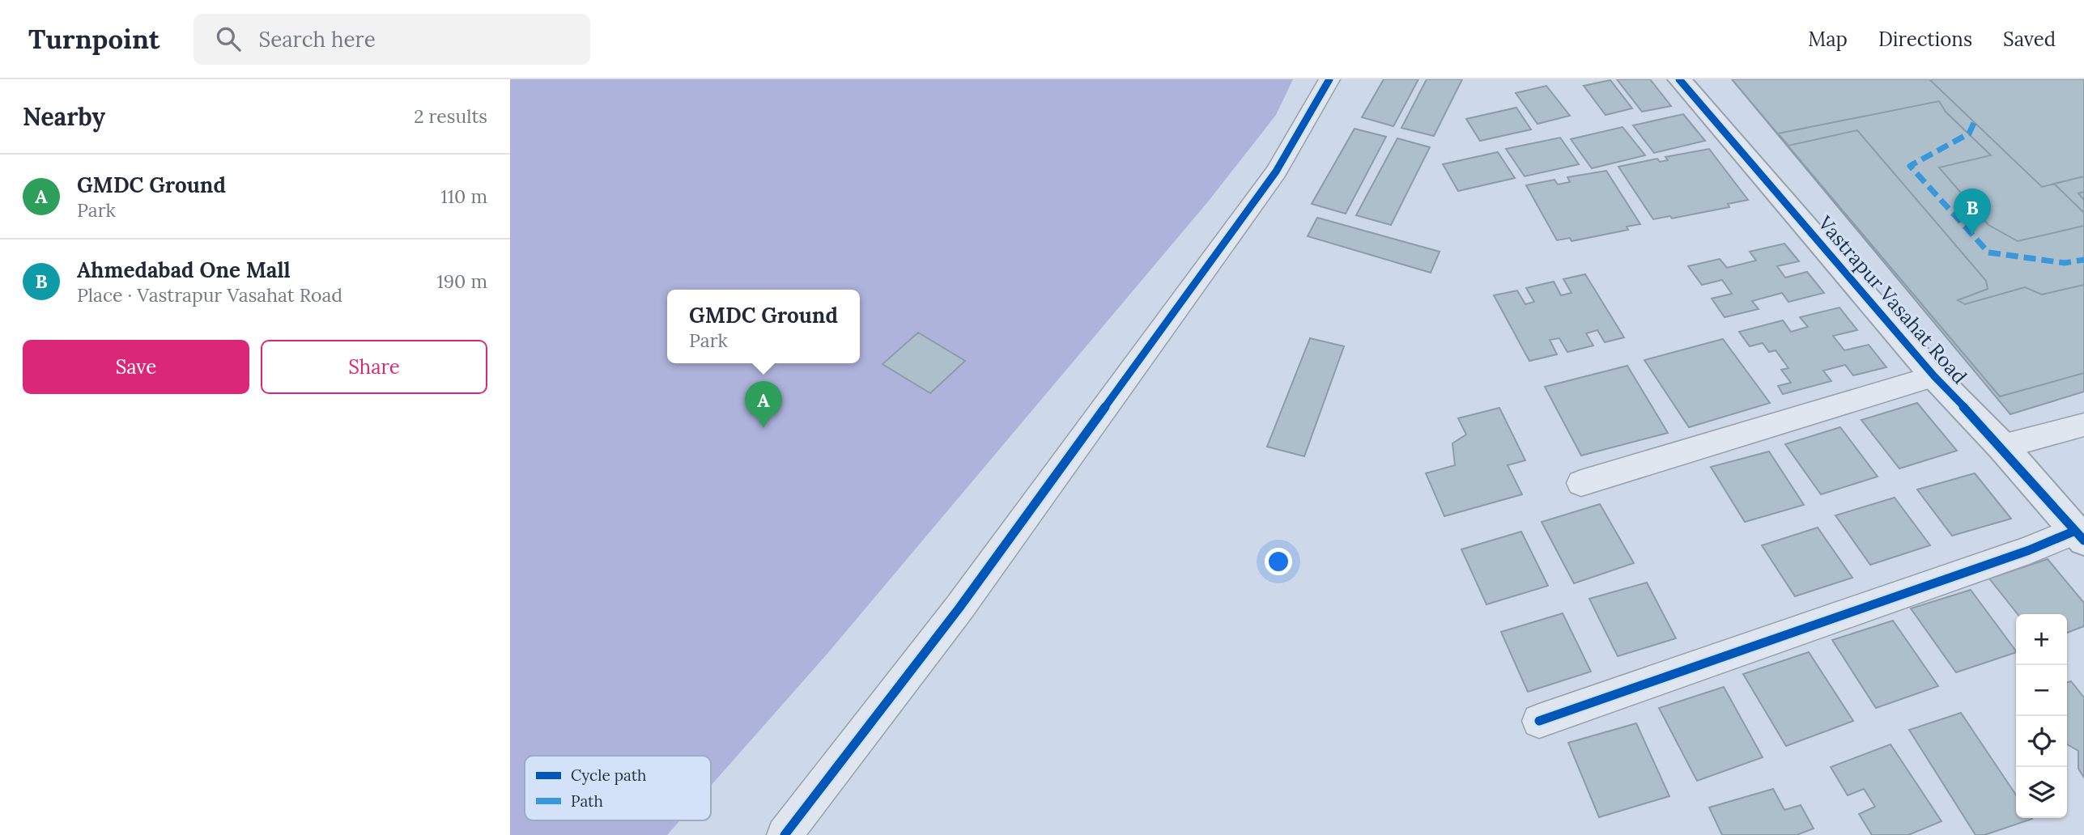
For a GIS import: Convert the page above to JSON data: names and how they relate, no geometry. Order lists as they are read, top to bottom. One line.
{"streets":{"street":["Vastrapur Vasahat Road"]},"legend":["Cycle path","Path"],"page":{"header":"Turnpoint","search":"Search here","nav":["Map","Directions","Saved"],"heading":["Nearby","2 results"],"list":[{"mark":"A","name":"GMDC Ground","note":"Park","value":"110 m"},{"mark":"B","name":"Ahmedabad One Mall","note":"Place · Vastrapur Vasahat Road","value":"190 m"}],"pins":["B","A"],"popup":["GMDC Ground","Park"],"buttons":["Save","Share"],"map_buttons":["+","−"]}}
